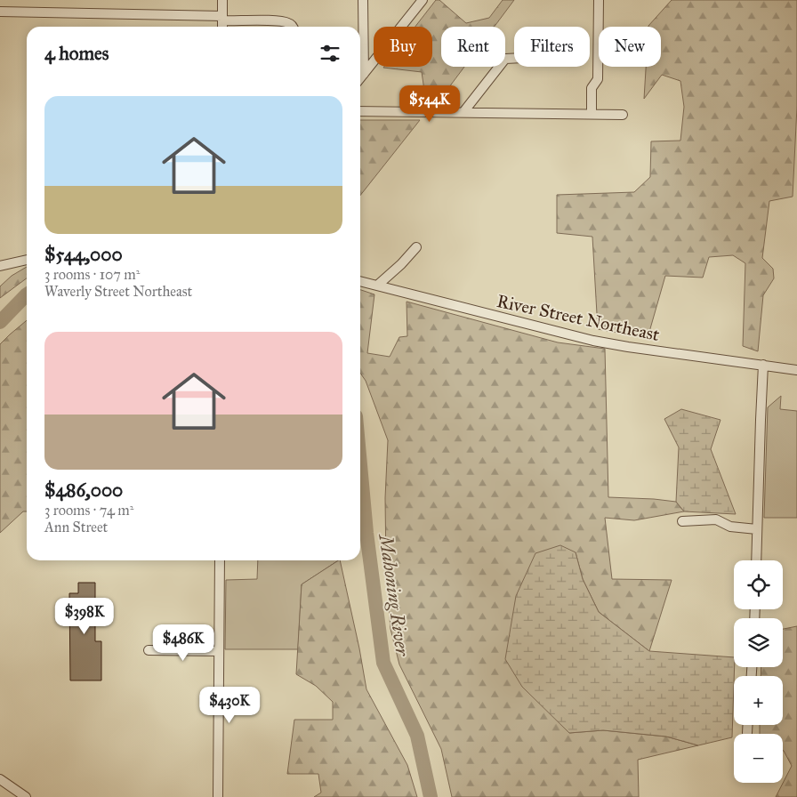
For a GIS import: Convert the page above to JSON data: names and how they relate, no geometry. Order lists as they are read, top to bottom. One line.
{"streets":{"street":["River Street Northeast"]},"water":["Mahoning River"],"page":{"chip":["Buy","Rent","Filters","New"],"heading":"4 homes","list":[{"name":"$544,000","note":"3 rooms · 107 m² · Waverly Street Northeast"},{"name":"$486,000","note":"3 rooms · 74 m² · Ann Street"}],"price":["$544K","$398K","$486K","$430K"],"map_buttons":["+","−"]}}
